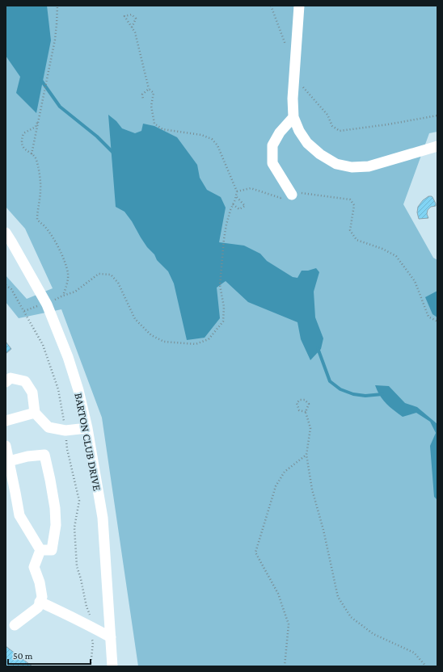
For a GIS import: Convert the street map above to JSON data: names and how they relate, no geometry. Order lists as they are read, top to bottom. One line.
{"streets":{"street":["BARTON CLUB DRIVE"]},"scale_bar":"50 m"}
